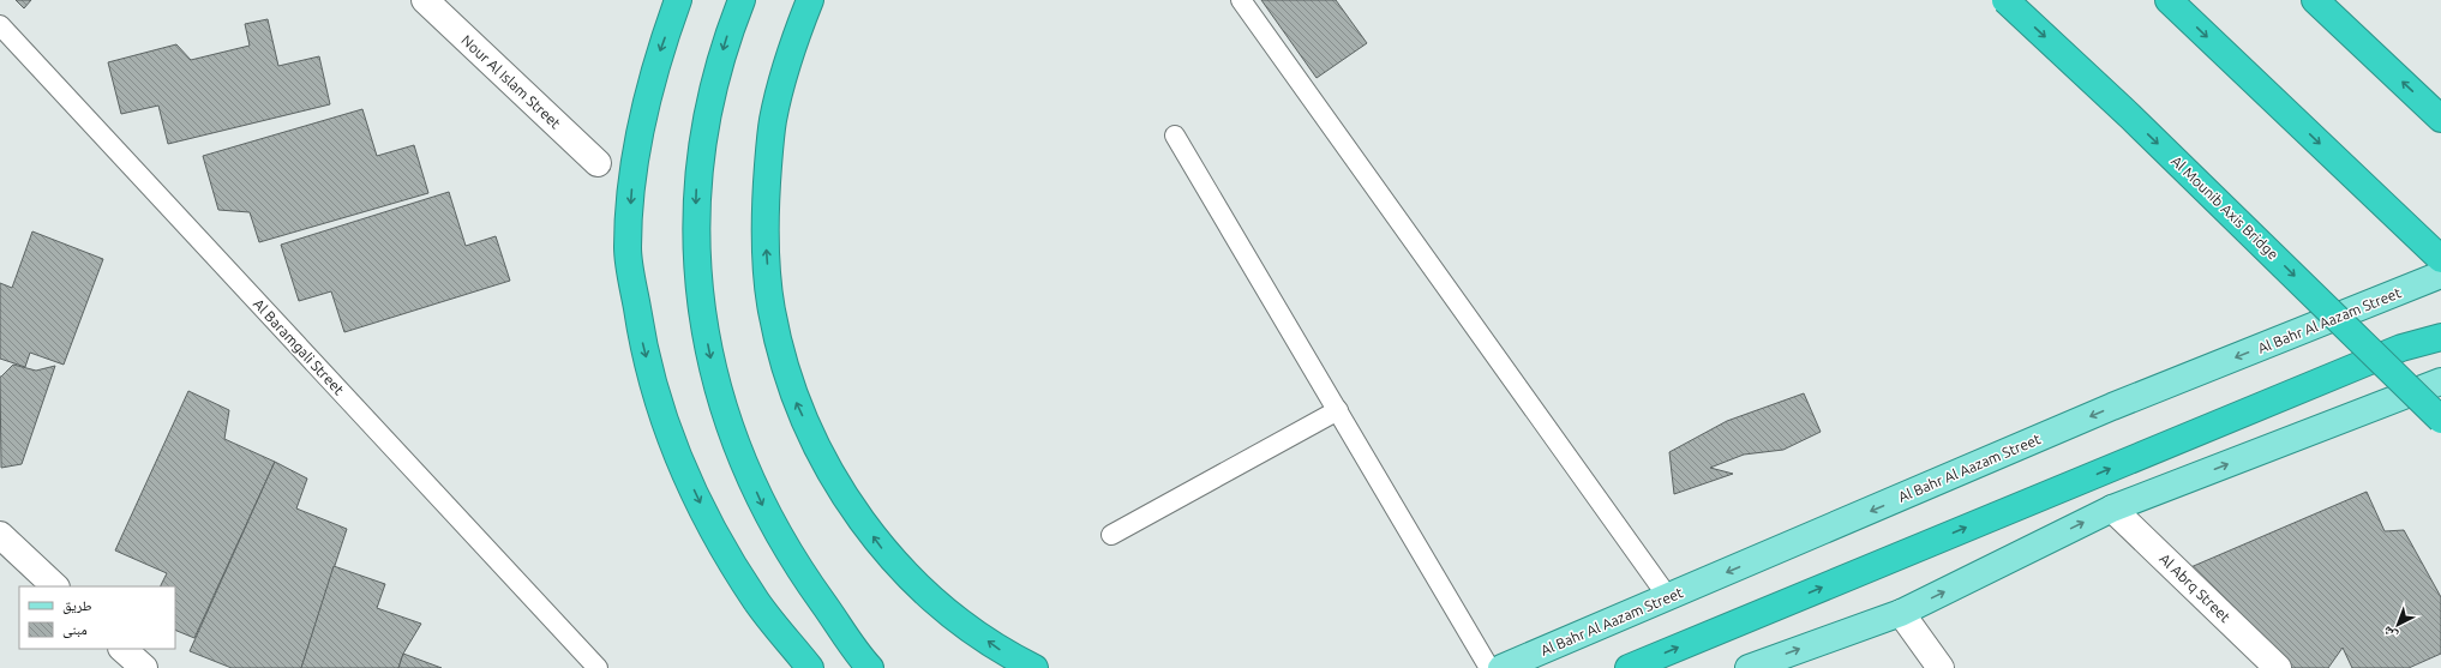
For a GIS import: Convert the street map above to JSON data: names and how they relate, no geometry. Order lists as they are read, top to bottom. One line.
{"streets":{"highway":["Al Mounib Axis Bridge"],"main road":["Al Bahr Al Aazam Street"],"street":["Nour Al Islam Street","Al Abrq Street"],"lane":["Al Baramgali Street"]},"legend":["طريق","مبنى"],"north":"bottom left"}
